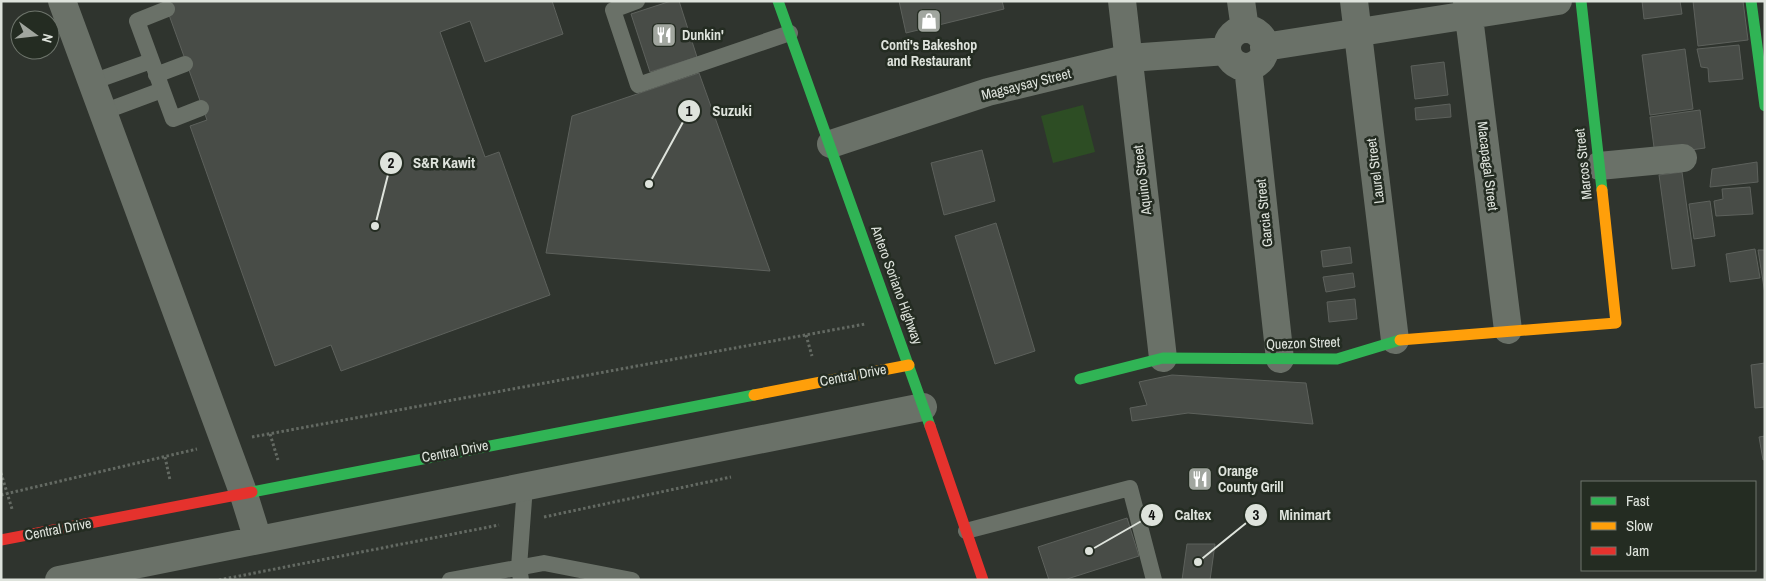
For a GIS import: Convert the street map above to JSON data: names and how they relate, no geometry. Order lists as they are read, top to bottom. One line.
{"streets":{"street":["Magsaysay Street","Marcos Street","Macapagal Street","Laurel Street","Aquino Street","Garcia Street","Antero Soriano Highway","Quezon Street","Central Drive"]},"crossings":[["Magsaysay Street","Macapagal Street"],["Magsaysay Street","Laurel Street"],["Magsaysay Street","Aquino Street"],["Magsaysay Street","Garcia Street"],["Magsaysay Street","Antero Soriano Highway"],["Marcos Street","Quezon Street"],["Macapagal Street","Quezon Street"],["Laurel Street","Quezon Street"],["Aquino Street","Quezon Street"],["Garcia Street","Quezon Street"],["Antero Soriano Highway","Central Drive"]],"places":{"shop":["Conti's Bakeshop and Restaurant"],"restaurant":["Dunkin'","Orange County Grill"],"other":["Suzuki","S&R Kawit","Caltex","Minimart"]},"legend":["Fast","Slow","Jam"],"north":"right"}
